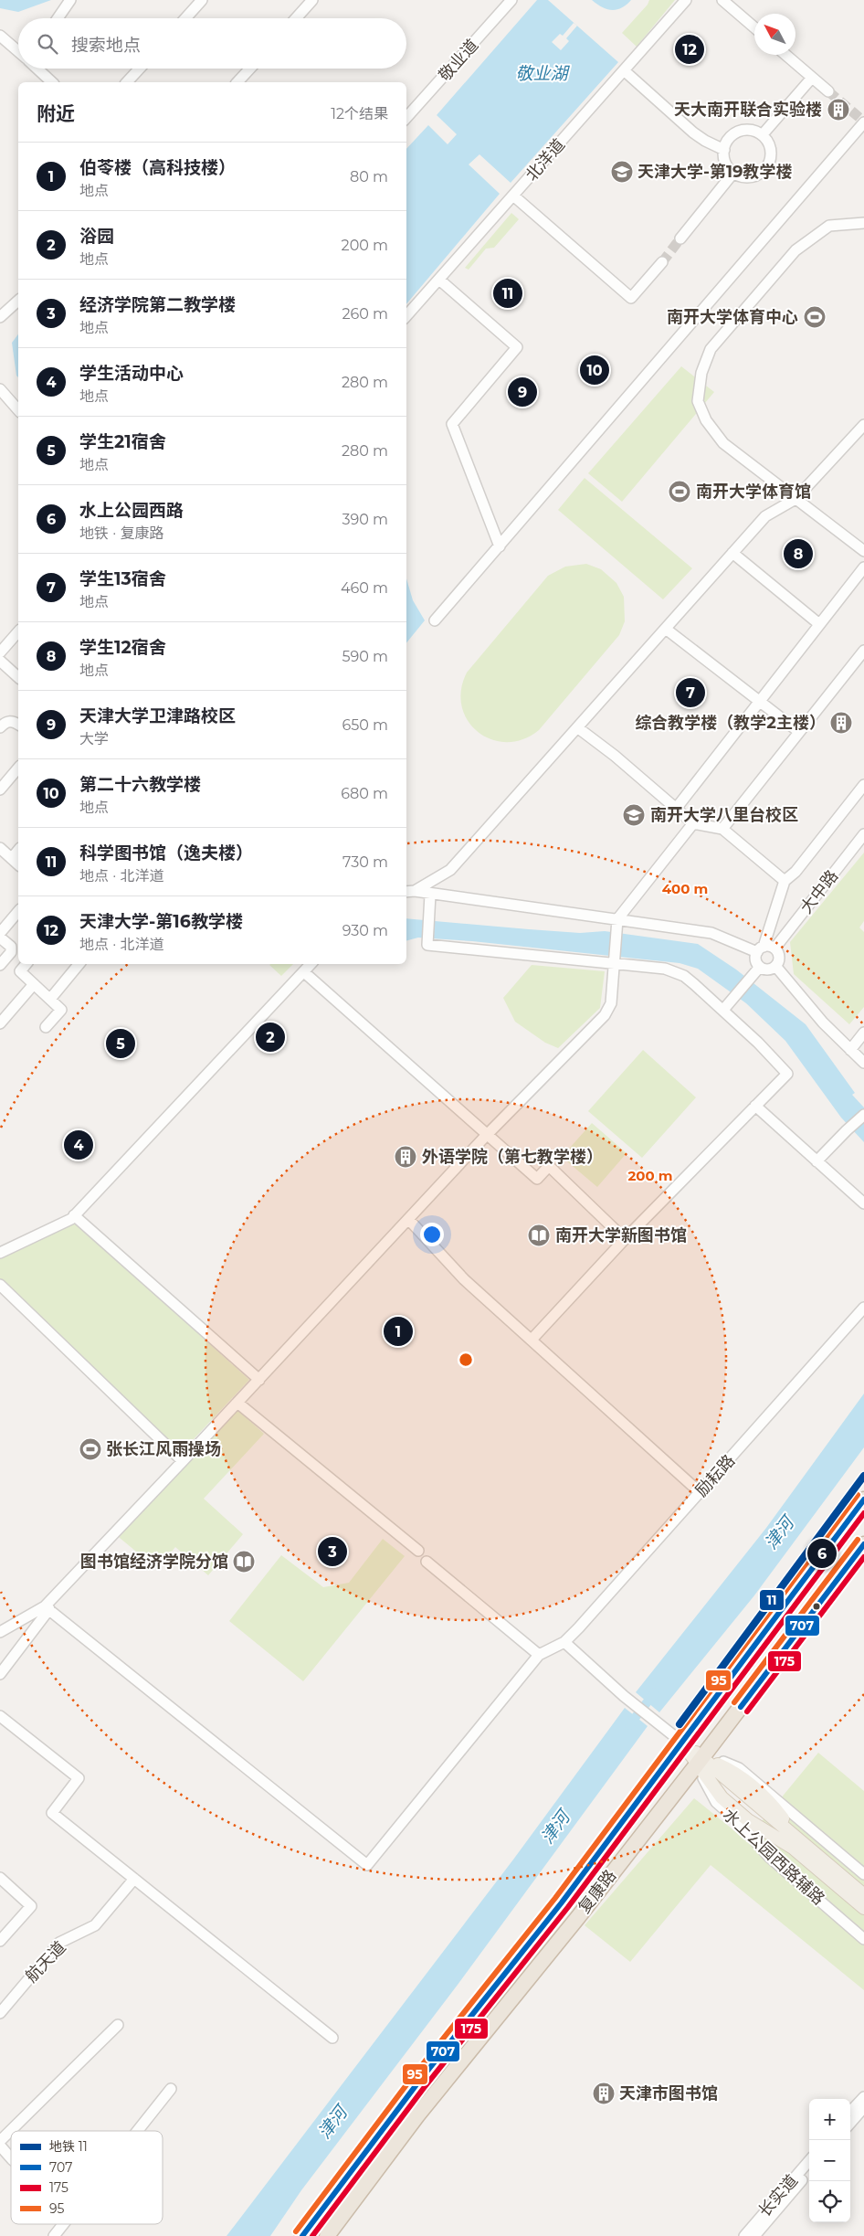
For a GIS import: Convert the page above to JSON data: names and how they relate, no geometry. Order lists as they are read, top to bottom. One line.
{"streets":{"highway":["复康路"],"street":["敬业道","北洋道","大中路","励耘路","水上公园西路辅路","航天道","长实道"]},"crossings":[["水上公园西路辅路","复康路"]],"water":["敬业湖","津河"],"places":{"building":["天大南开联合实验楼","综合教学楼（教学2主楼）","外语学院（第七教学楼）","天津市图书馆"],"school or university":["天津大学-第19教学楼","南开大学八里台校区"],"sports":["南开大学体育中心","南开大学体育馆","张长江风雨操场"],"library":["南开大学新图书馆","图书馆经济学院分馆"]},"lines":["metro line 11","transit line 95","transit line 707","transit line 175"],"legend":["地铁 11","707","175","95"],"north":"top left","page":{"search":"搜索地点","pins":["12","11","10","9","8","7","2","5","4","1","3","6"],"heading":["附近","12个结果"],"list":[{"mark":"1","name":"伯苓楼（高科技楼）","note":"地点","value":"80 m"},{"mark":"2","name":"浴园","note":"地点","value":"200 m"},{"mark":"3","name":"经济学院第二教学楼","note":"地点","value":"260 m"},{"mark":"4","name":"学生活动中心","note":"地点","value":"280 m"},{"mark":"5","name":"学生21宿舍","note":"地点","value":"280 m"},{"mark":"6","name":"水上公园西路","note":"地铁 · 复康路","value":"390 m"},{"mark":"7","name":"学生13宿舍","note":"地点","value":"460 m"},{"mark":"8","name":"学生12宿舍","note":"地点","value":"590 m"},{"mark":"9","name":"天津大学卫津路校区","note":"大学","value":"650 m"},{"mark":"10","name":"第二十六教学楼","note":"地点","value":"680 m"},{"mark":"11","name":"科学图书馆（逸夫楼）","note":"地点 · 北洋道","value":"730 m"},{"mark":"12","name":"天津大学-第16教学楼","note":"地点 · 北洋道","value":"930 m"}],"map_buttons":["+","−"]},"rings":["400 m","200 m"]}
